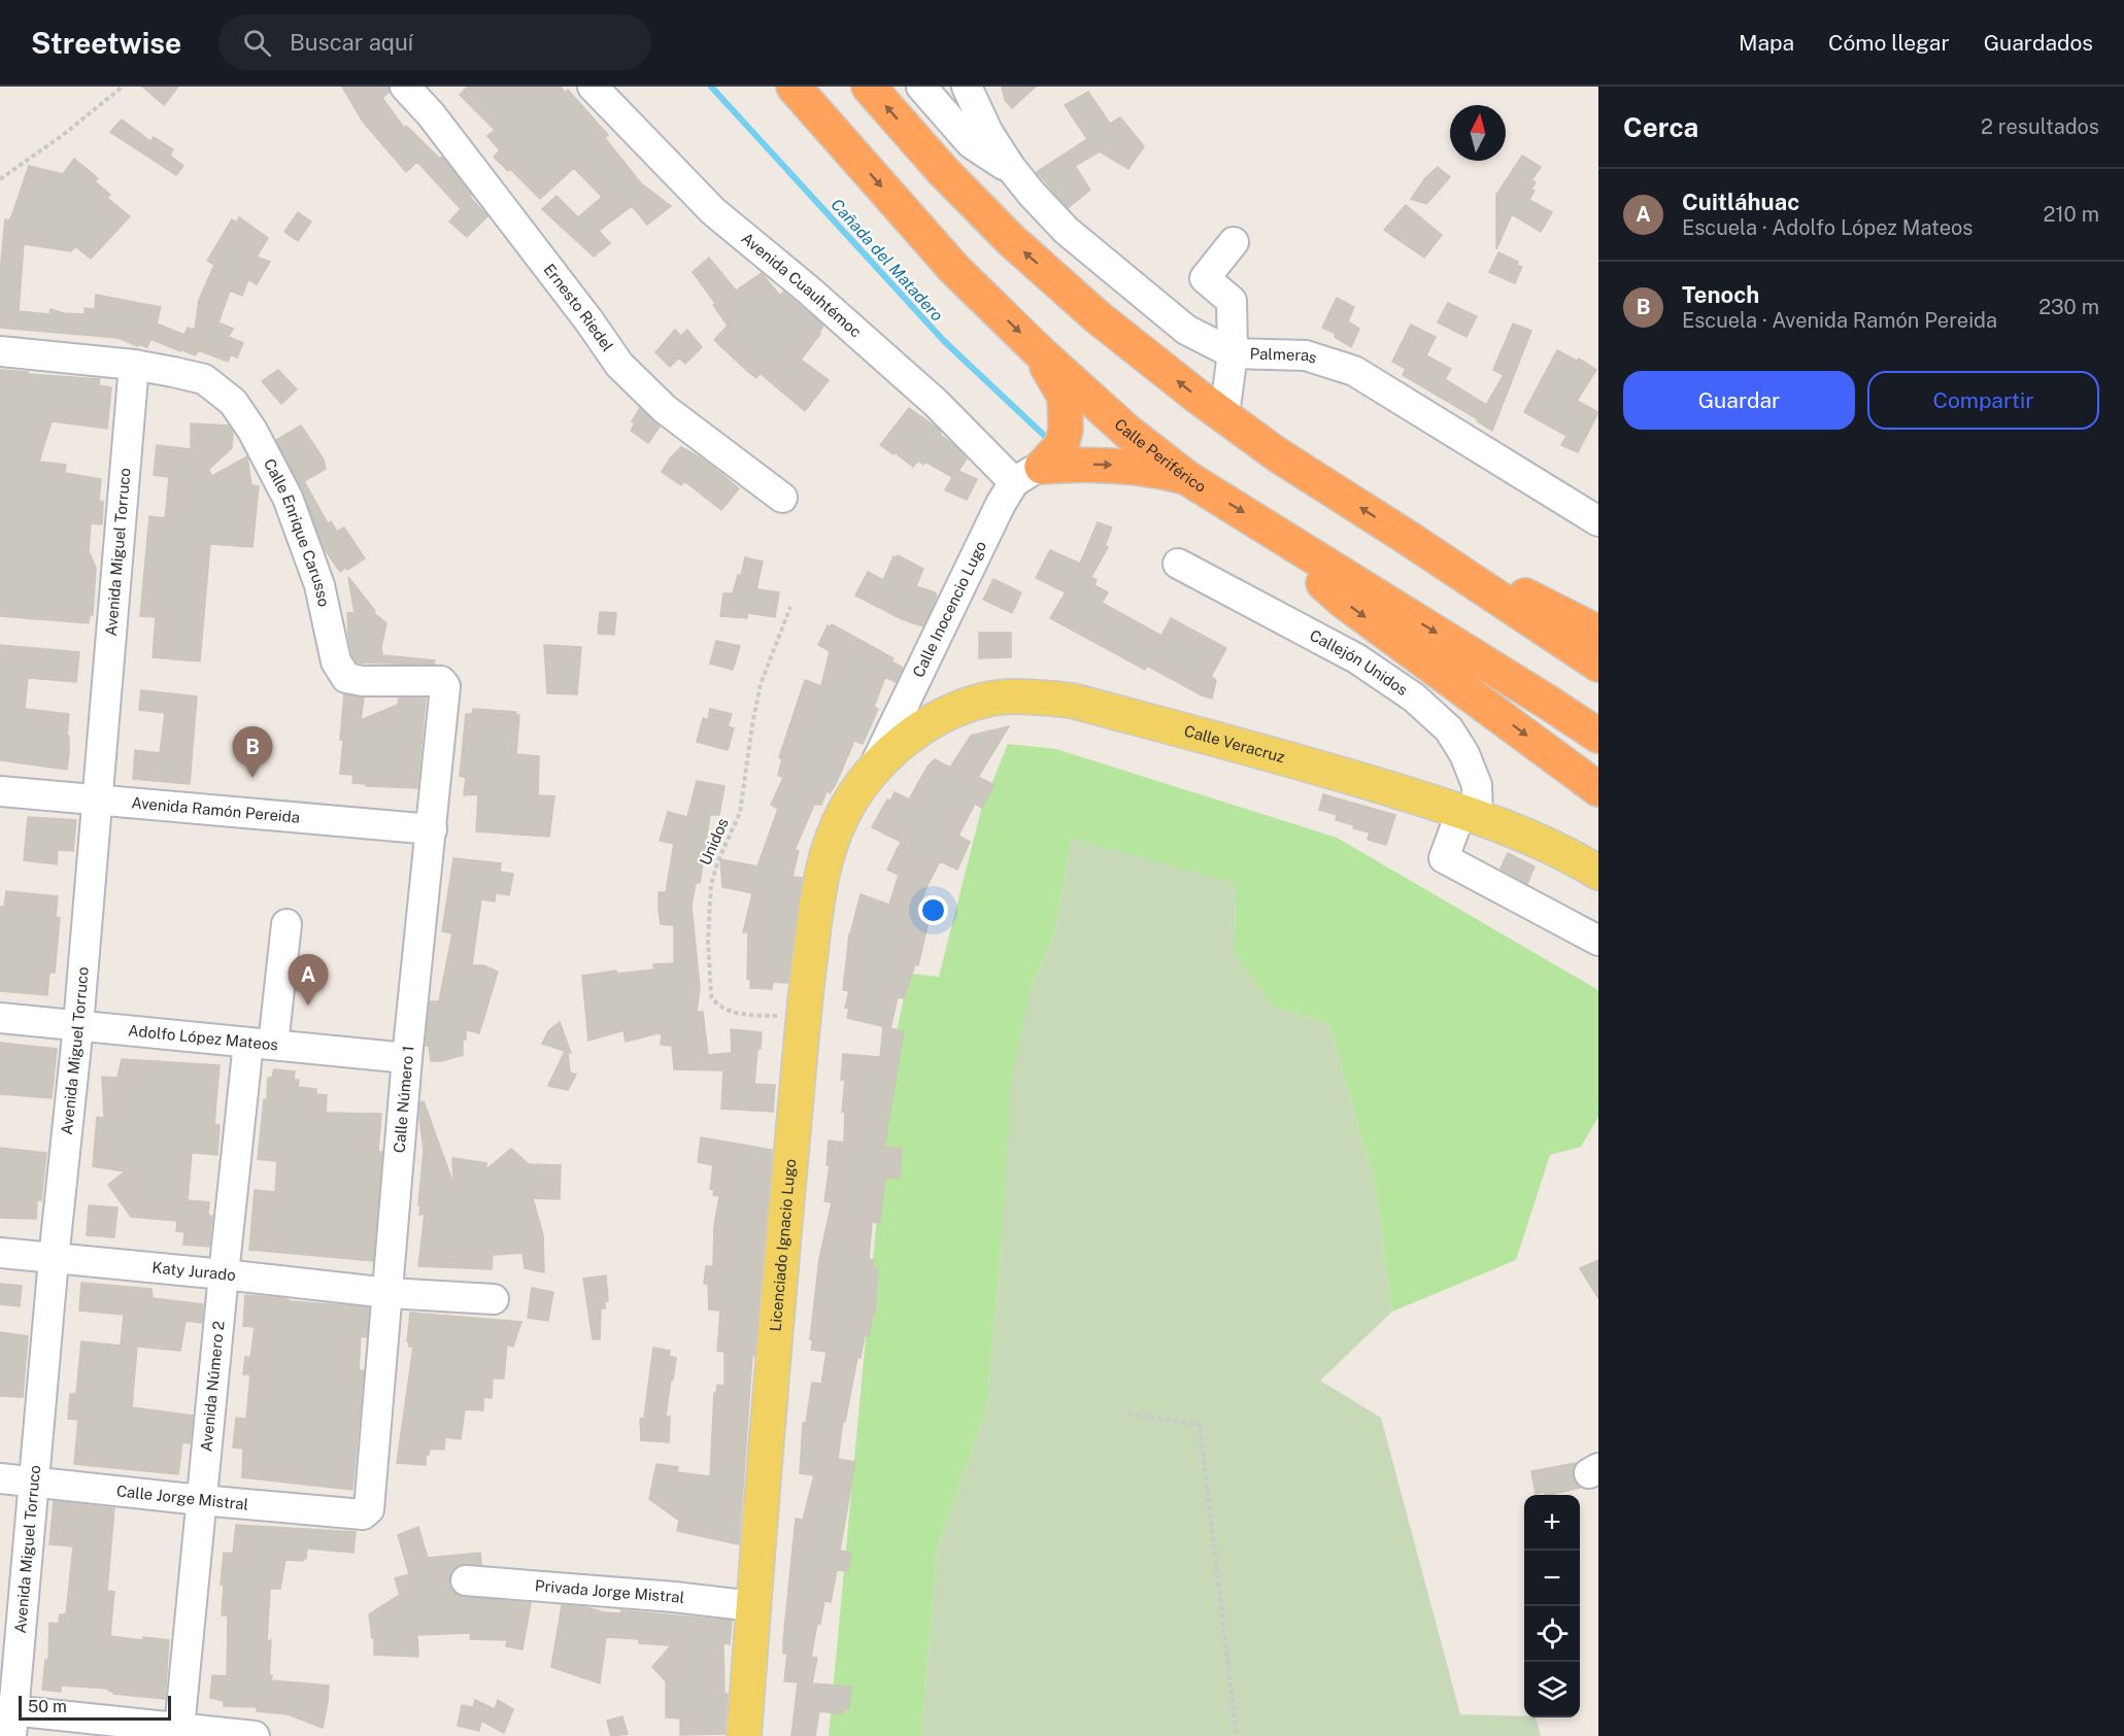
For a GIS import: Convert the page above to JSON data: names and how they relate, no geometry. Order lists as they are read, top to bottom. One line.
{"streets":{"highway":["Calle Periférico"],"main road":["Calle Veracruz","Licenciado Ignacio Lugo"],"street":["Avenida Cuauhtémoc","Ernesto Riedel","Palmeras","Calle Enrique Carusso","Avenida Miguel Torruco","Calle Inocencio Lugo","Callejón Unidos","Avenida Ramón Pereida","Adolfo López Mateos","Calle Número 1","Katy Jurado","Avenida Número 2","Calle Jorge Mistral","Privada Jorge Mistral"],"path":["Unidos"]},"crossings":[["Avenida Cuauhtémoc","Calle Inocencio Lugo"],["Calle Enrique Carusso","Avenida Miguel Torruco"],["Calle Enrique Carusso","Calle Número 1"],["Avenida Miguel Torruco","Avenida Ramón Pereida"],["Avenida Miguel Torruco","Adolfo López Mateos"],["Avenida Miguel Torruco","Katy Jurado"],["Avenida Miguel Torruco","Calle Jorge Mistral"],["Calle Inocencio Lugo","Calle Veracruz"],["Calle Inocencio Lugo","Licenciado Ignacio Lugo"],["Callejón Unidos","Calle Veracruz"],["Calle Veracruz","Licenciado Ignacio Lugo"],["Avenida Ramón Pereida","Calle Número 1"],["Unidos","Licenciado Ignacio Lugo"],["Adolfo López Mateos","Calle Número 1"],["Adolfo López Mateos","Avenida Número 2"],["Calle Número 1","Katy Jurado"],["Calle Número 1","Calle Jorge Mistral"],["Licenciado Ignacio Lugo","Privada Jorge Mistral"],["Katy Jurado","Avenida Número 2"],["Avenida Número 2","Calle Jorge Mistral"]],"water":["Cañada del Matadero"],"scale_bar":"50 m","north":"top","page":{"header":"Streetwise","search":"Buscar aquí","nav":["Mapa","Cómo llegar","Guardados"],"heading":["Cerca","2 resultados"],"list":[{"mark":"A","name":"Cuitláhuac","note":"Escuela · Adolfo López Mateos","value":"210 m"},{"mark":"B","name":"Tenoch","note":"Escuela · Avenida Ramón Pereida","value":"230 m"}],"buttons":["Guardar","Compartir"],"pins":["B","A"],"map_buttons":["+","−"],"scale":"50 m"}}
